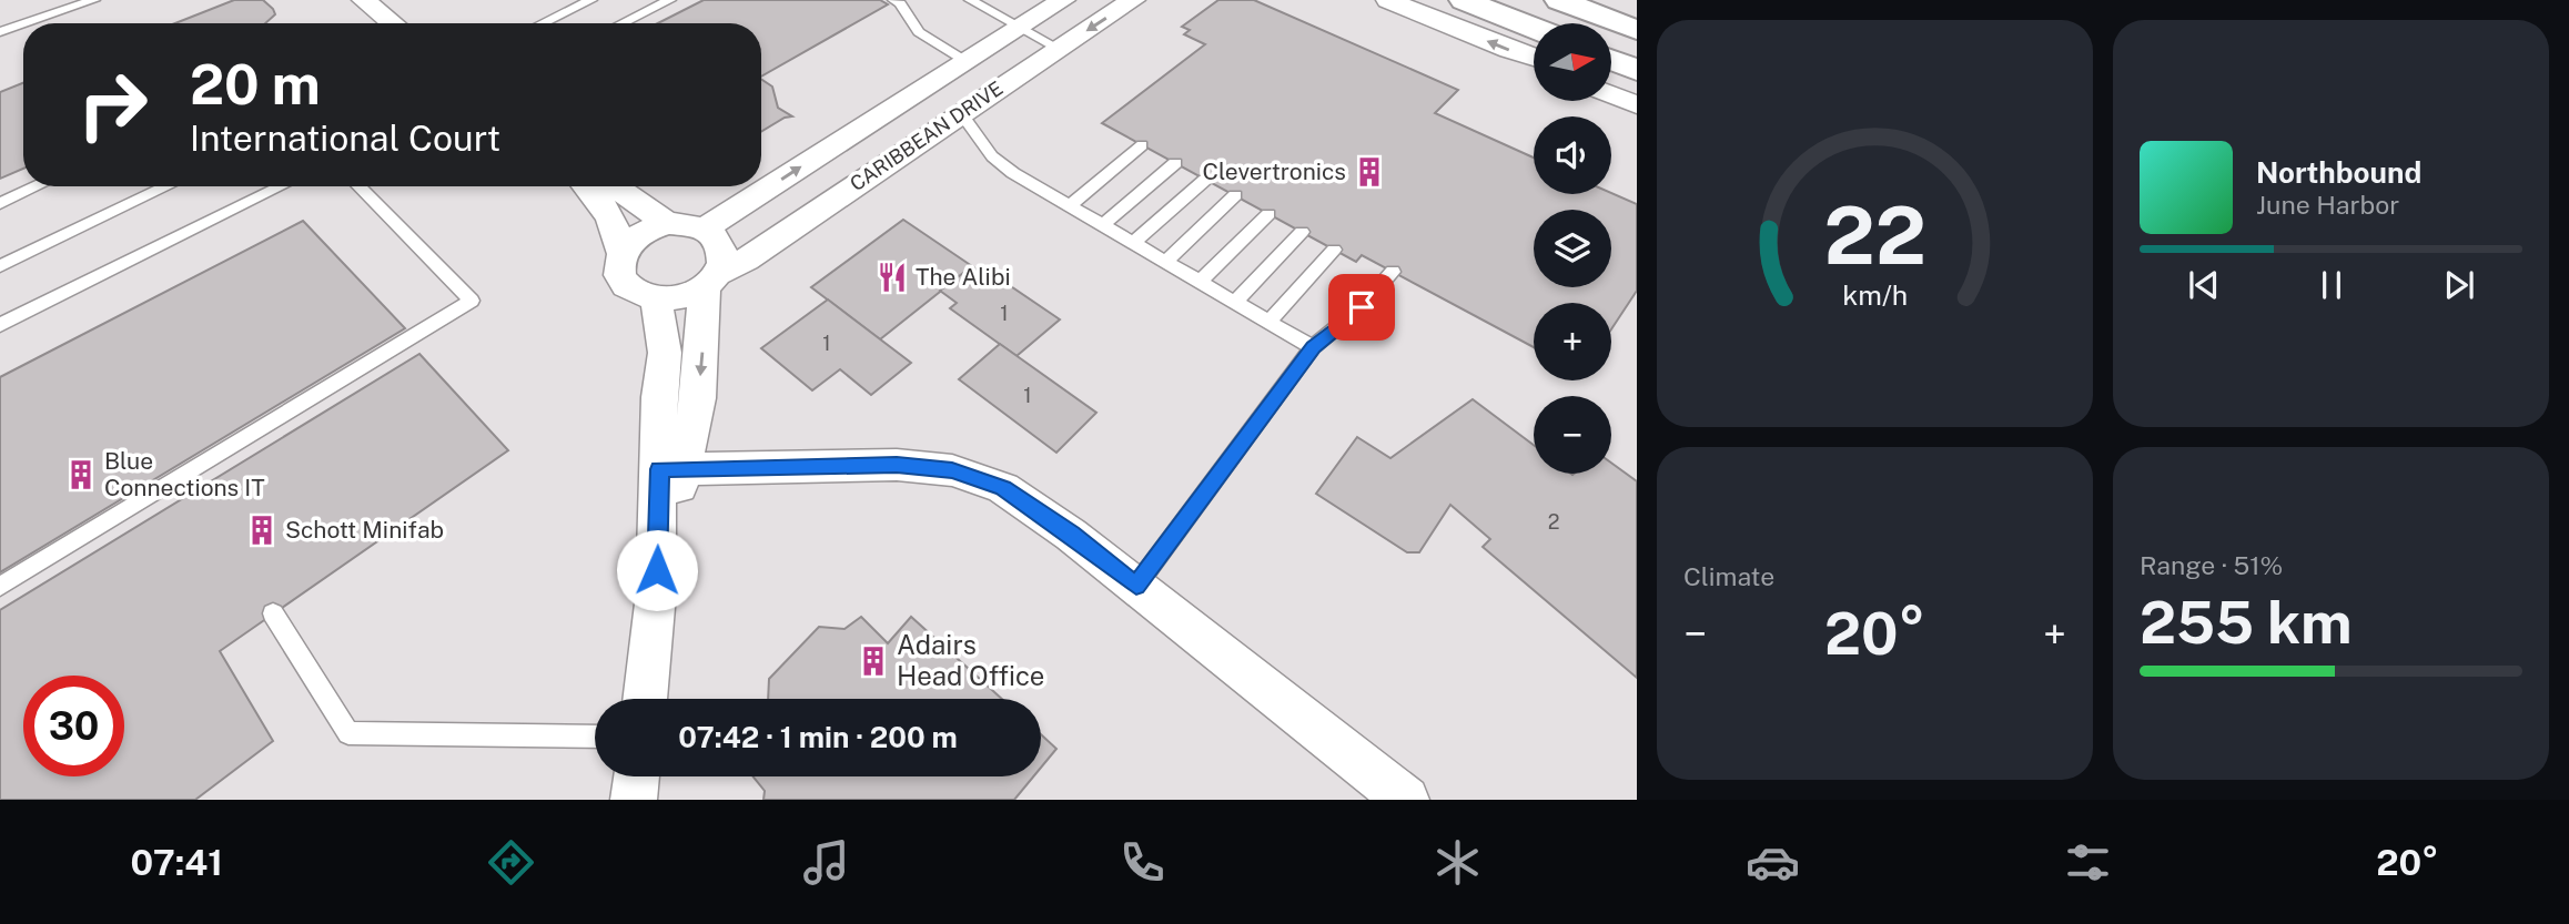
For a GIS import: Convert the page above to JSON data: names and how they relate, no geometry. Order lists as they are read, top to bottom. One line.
{"streets":{"street":["CARIBBEAN DRIVE"]},"places":{"building":["Clevertronics","Blue Connections IT","Schott Minifab","Adairs Head Office"],"restaurant":["The Alibi"]},"house_numbers":["1","1","1","2"],"north":"right","page":{"map_buttons":["+","−"],"turn":["20 m","International Court"],"song":["Northbound","June Harbor"],"tile":["Climate",["Range · 51%","255 km"]],"heat":["−","20°","+"],"limit":"30","trip":"07:42 · 1 min · 200 m","tabs":["07:41","20°"],"gauge":["22","km/h"]}}
